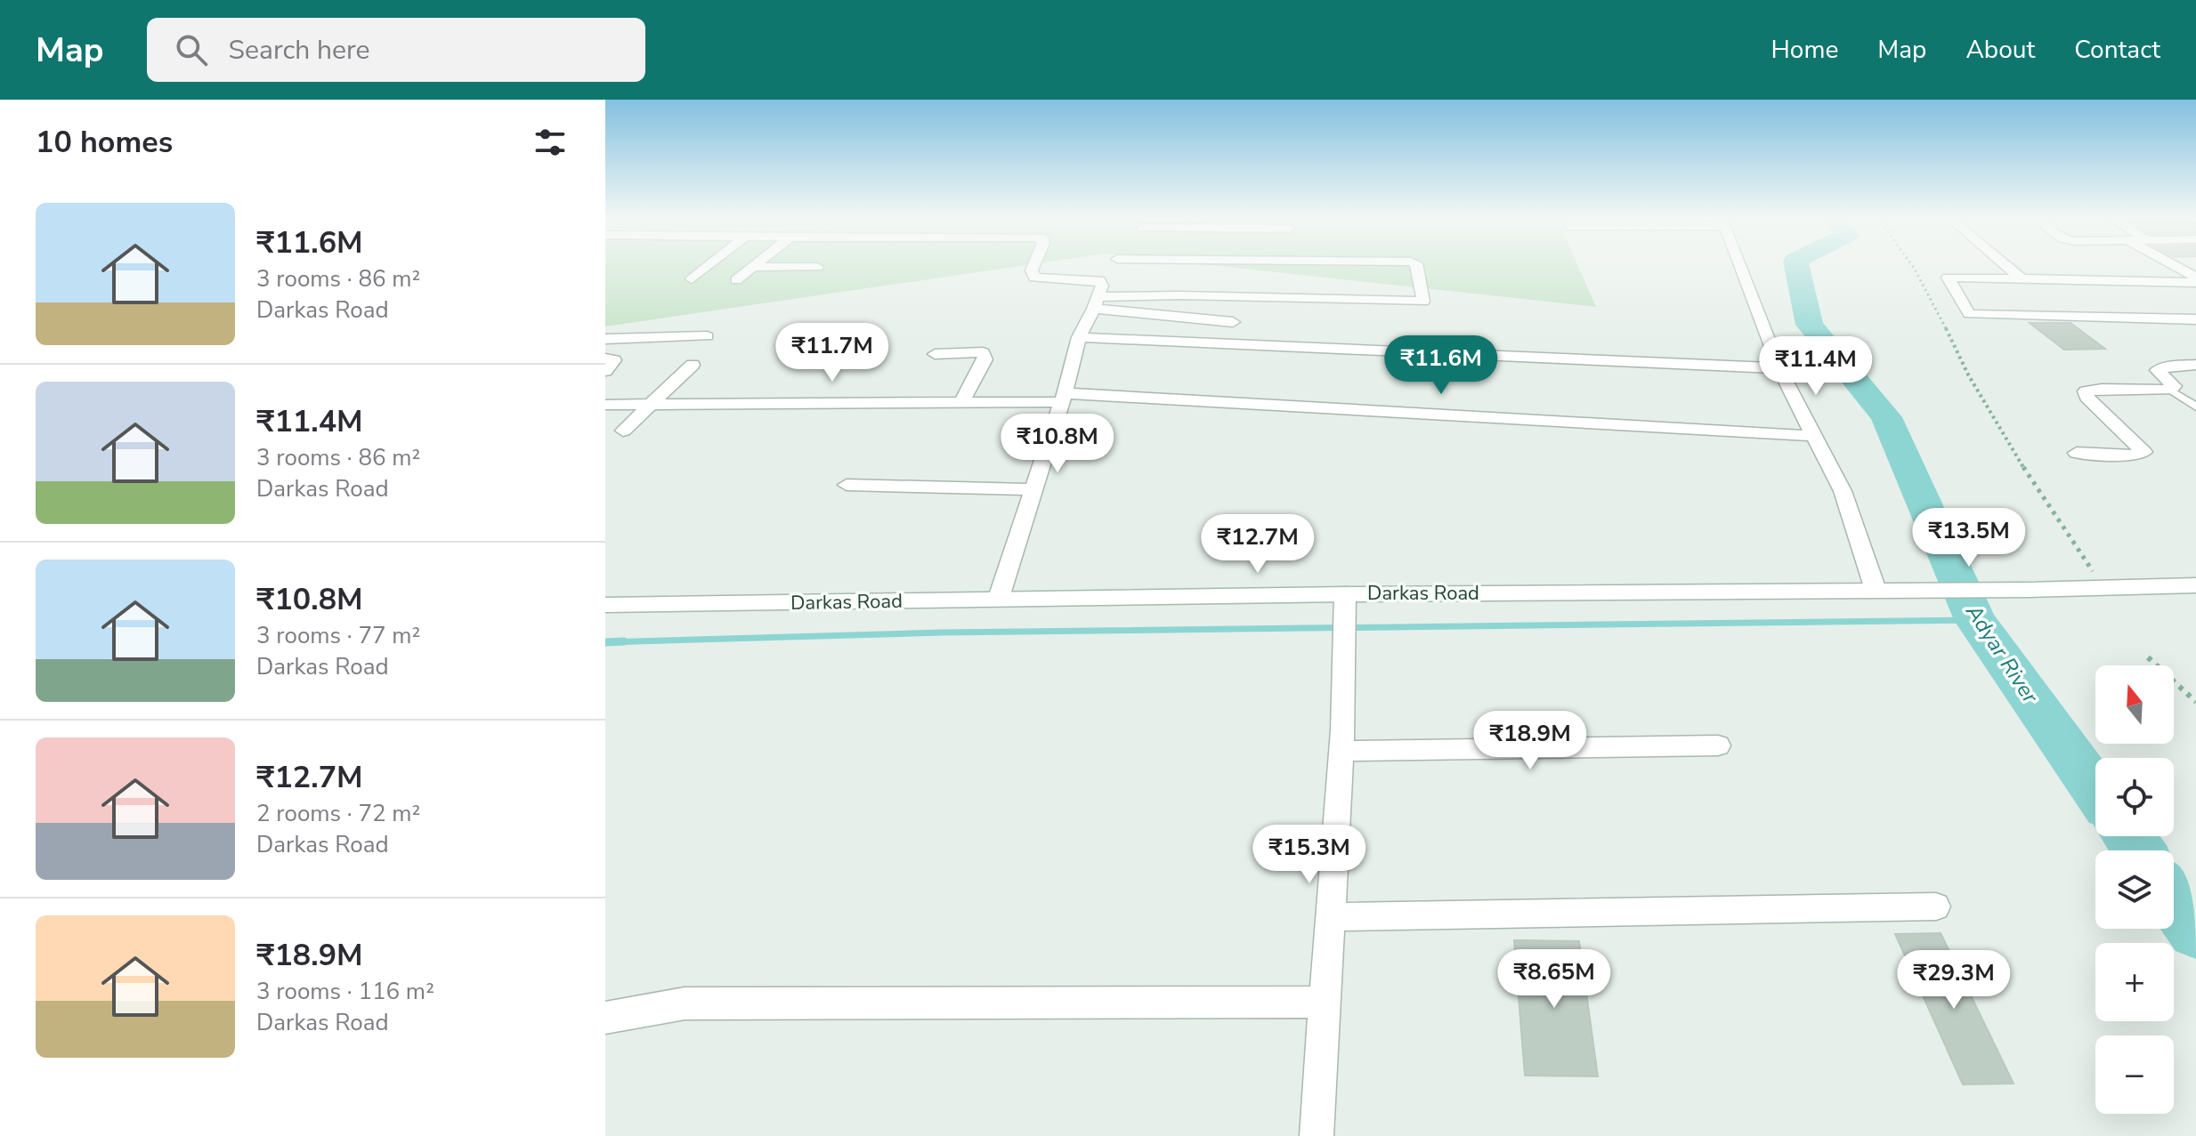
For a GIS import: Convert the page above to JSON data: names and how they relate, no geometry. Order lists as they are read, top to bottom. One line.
{"streets":{"street":["Darkas Road"]},"water":["Adyar River"],"north":"top","page":{"header":"Map","search":"Search here","nav":["Home","Map","About","Contact"],"heading":"10 homes","list":[{"name":"₹11.6M","note":"3 rooms · 86 m² · Darkas Road"},{"name":"₹11.4M","note":"3 rooms · 86 m² · Darkas Road"},{"name":"₹10.8M","note":"3 rooms · 77 m² · Darkas Road"},{"name":"₹12.7M","note":"2 rooms · 72 m² · Darkas Road"},{"name":"₹18.9M","note":"3 rooms · 116 m² · Darkas Road"}],"price":["₹11.7M","₹11.6M","₹11.4M","₹10.8M","₹13.5M","₹12.7M","₹18.9M","₹15.3M","₹8.65M","₹29.3M"],"map_buttons":["+","−"]}}
